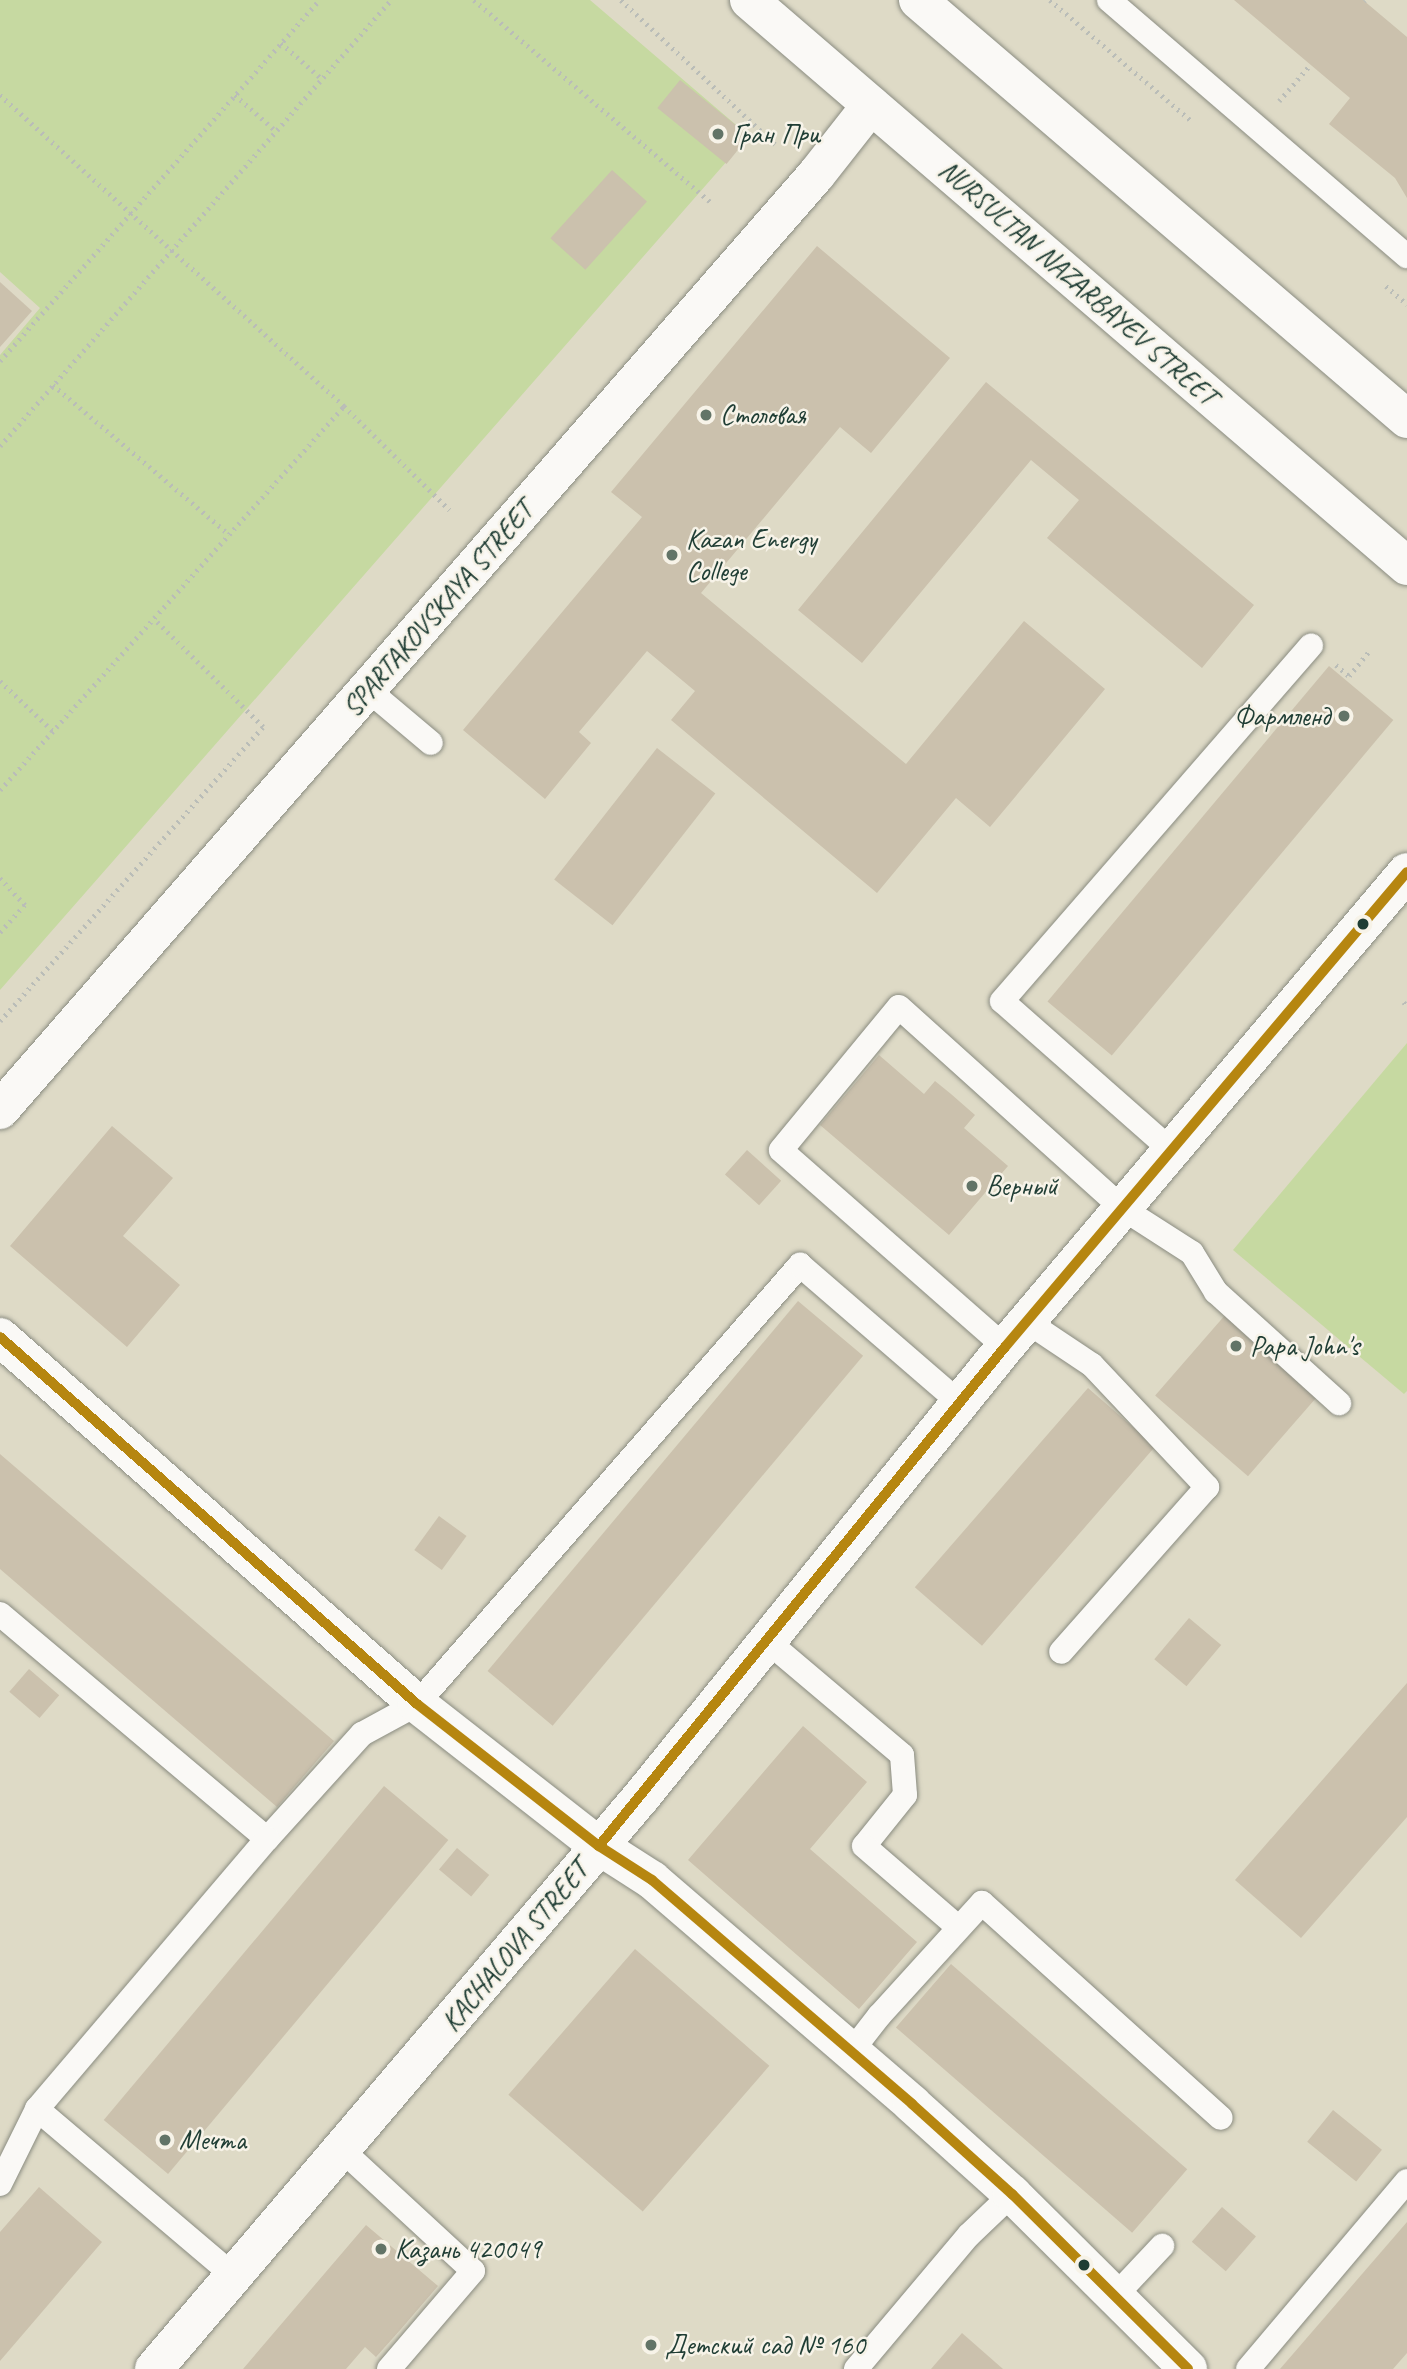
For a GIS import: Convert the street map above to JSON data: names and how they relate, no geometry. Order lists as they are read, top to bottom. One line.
{"streets":{"street":["NURSULTAN NAZARBAYEV STREET","SPARTAKOVSKAYA STREET","KACHALOVA STREET"]},"crossings":[["NURSULTAN NAZARBAYEV STREET","SPARTAKOVSKAYA STREET"]],"places":["Гран При","Столовая","Kazan Energy College","Фармленд","Верный","Papa John's","Мечта","Казань 420049","Детский сад № 160"]}
